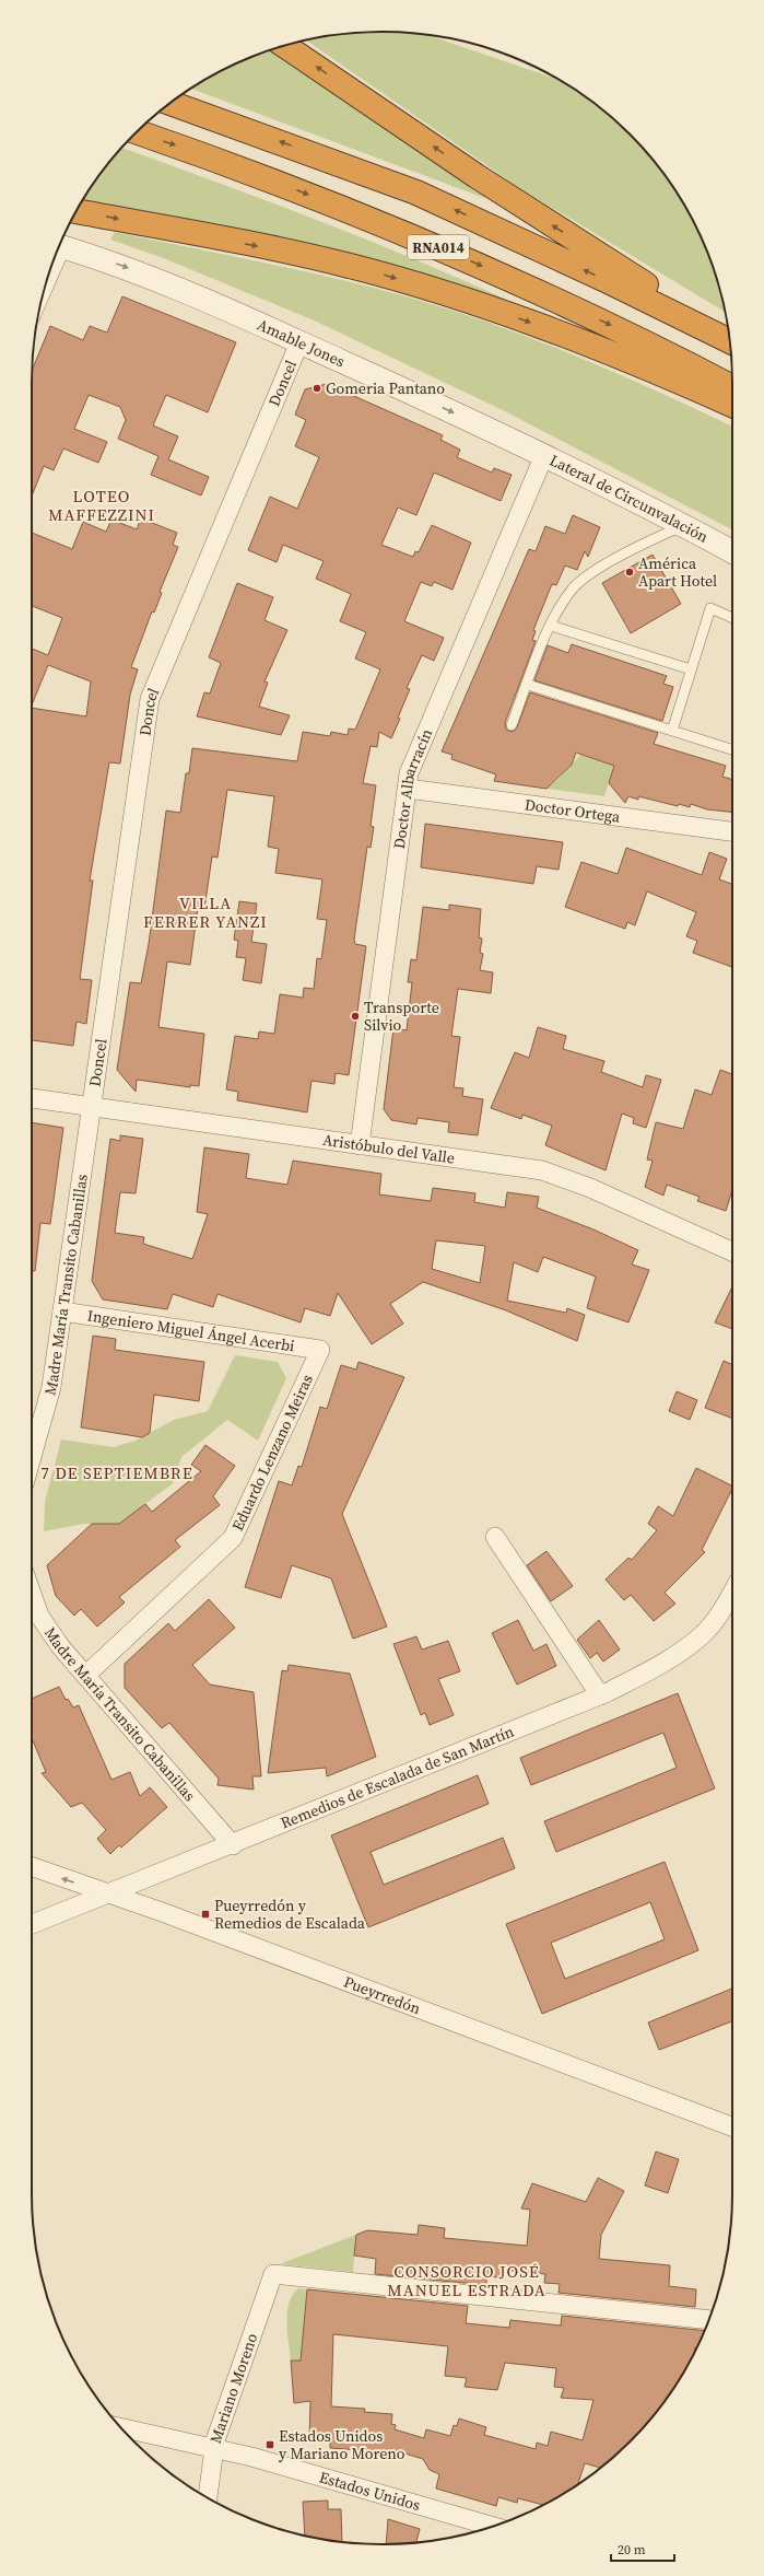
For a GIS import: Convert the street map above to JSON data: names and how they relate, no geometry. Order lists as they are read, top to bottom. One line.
{"streets":{"highway":["RNA014"],"street":["Amable Jones","Doncel","Lateral de Circunvalación","Doctor Albarracín","Doctor Ortega","Aristóbulo del Valle","Madre María Transito Cabanillas","Ingeniero Miguel Ángel Acerbi","Eduardo Lenzano Meiras","Remedios de Escalada de San Martín","Pueyrredón","Mariano Moreno","Estados Unidos"]},"crossings":[["Amable Jones","Doncel"],["Amable Jones","Lateral de Circunvalación"],["Amable Jones","Doctor Albarracín"],["Doncel","Aristóbulo del Valle"],["Doncel","Madre María Transito Cabanillas"],["Lateral de Circunvalación","Doctor Albarracín"],["Doctor Albarracín","Doctor Ortega"],["Doctor Albarracín","Aristóbulo del Valle"],["Aristóbulo del Valle","Madre María Transito Cabanillas"],["Madre María Transito Cabanillas","Ingeniero Miguel Ángel Acerbi"],["Madre María Transito Cabanillas","Eduardo Lenzano Meiras"],["Madre María Transito Cabanillas","Remedios de Escalada de San Martín"],["Ingeniero Miguel Ángel Acerbi","Eduardo Lenzano Meiras"],["Remedios de Escalada de San Martín","Pueyrredón"],["Mariano Moreno","Estados Unidos"]],"one_way":["Amable Jones"],"districts":["LOTEO MAFFEZZINI","VILLA FERRER YANZI","7 DE SEPTIEMBRE","CONSORCIO JOSÉ MANUEL ESTRADA"],"places":{"other":["Gomeria Pantano","América Apart Hotel","Transporte Silvio"],"transit":["Pueyrredón y Remedios de Escalada","Estados Unidos y Mariano Moreno"]},"scale_bar":"20 m"}
